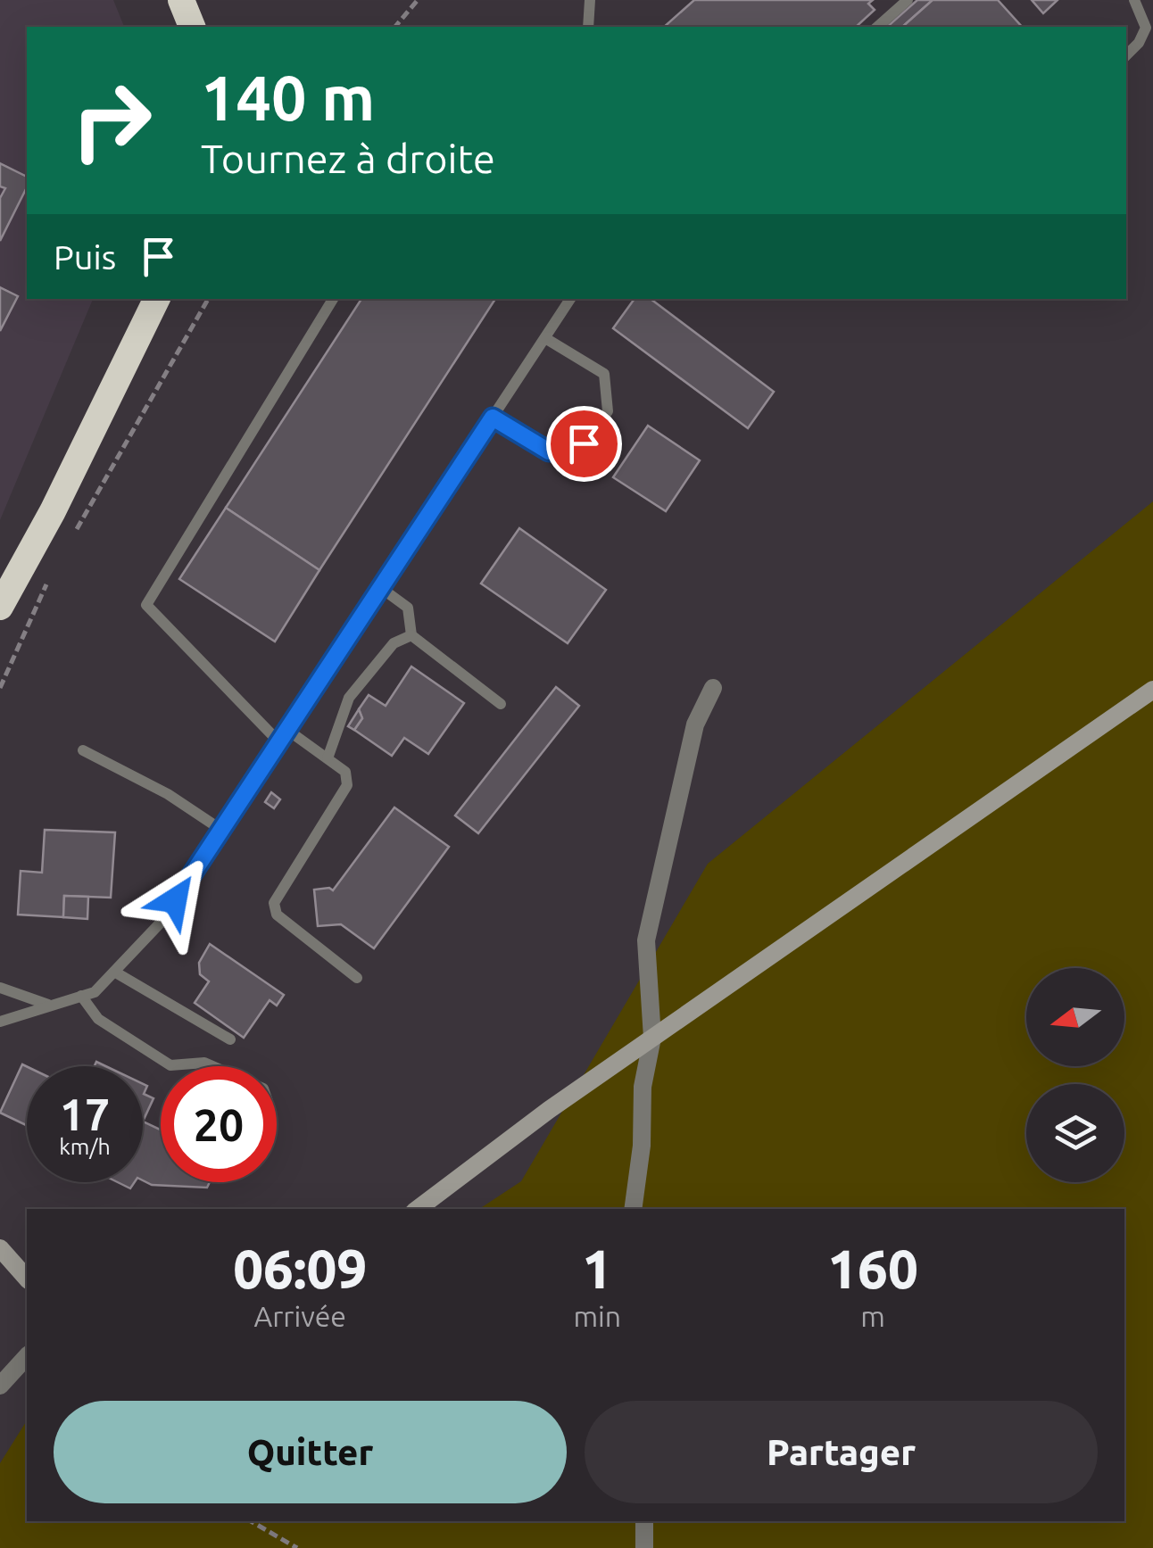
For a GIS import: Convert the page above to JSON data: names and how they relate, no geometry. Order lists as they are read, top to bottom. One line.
{"north":"left","page":{"turn":["140 m","Tournez à droite"],"then":"Puis","speed":"17 km/h","limit":"20","eta":["06:09","Arrivée","1","min","160","m"],"buttons":["Quitter","Partager"]}}
